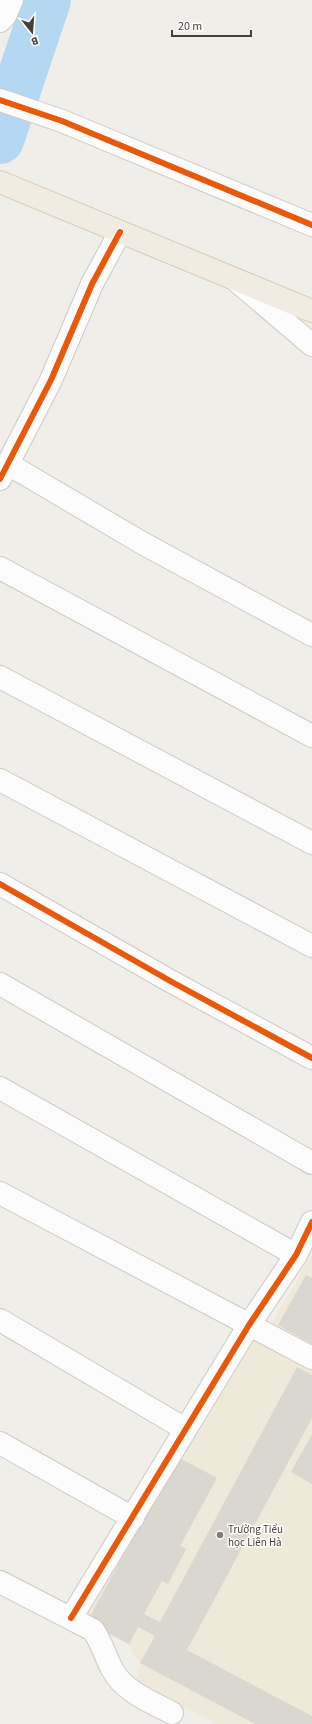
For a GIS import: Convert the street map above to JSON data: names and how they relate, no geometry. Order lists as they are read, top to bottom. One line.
{"places":["Trường Tiểu học Liên Hà"],"scale_bar":"20 m","north":"bottom"}
